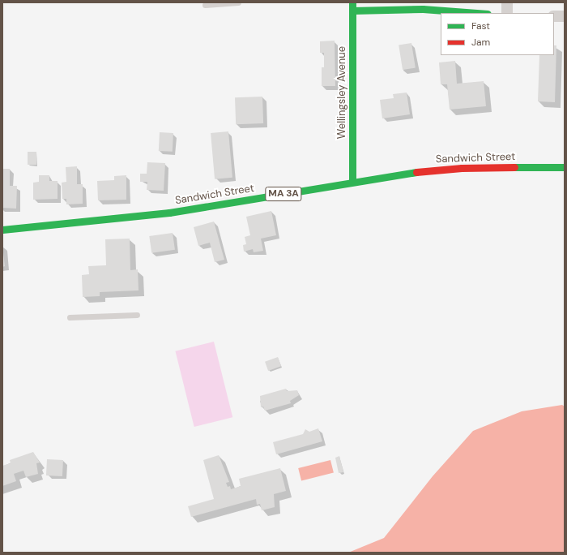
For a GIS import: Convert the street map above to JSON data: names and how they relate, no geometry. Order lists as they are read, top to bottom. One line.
{"streets":{"main road":["Wellingsley Avenue","Sandwich Street","MA 3A"]},"crossings":[["Wellingsley Avenue","Sandwich Street"]],"legend":["Fast","Jam"]}
